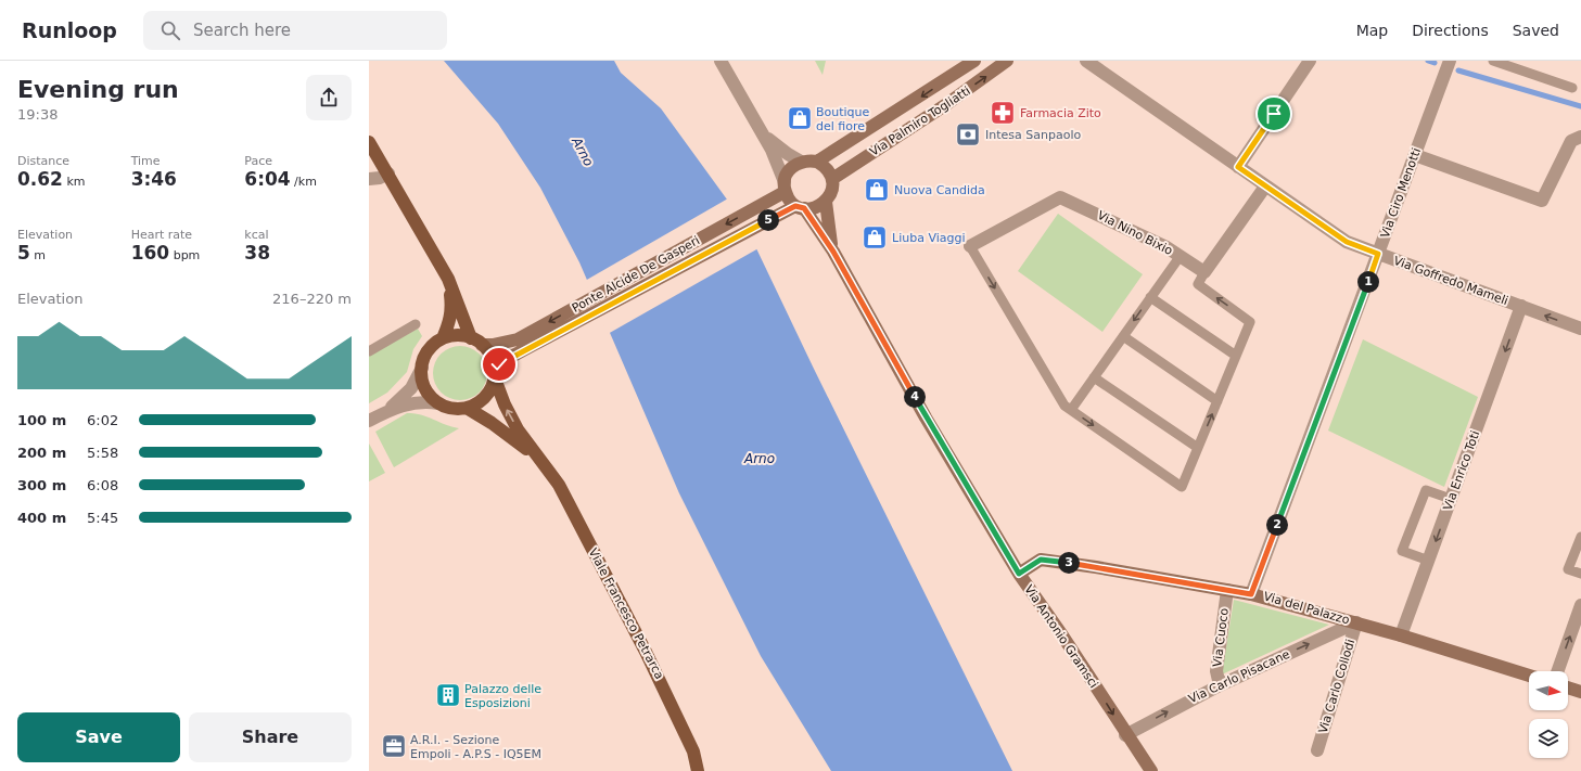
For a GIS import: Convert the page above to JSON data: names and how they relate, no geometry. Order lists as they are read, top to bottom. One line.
{"streets":{"main road":["Via Palmiro Togliatti","Ponte Alcide De Gasperi","Via del Palazzo","Viale Francesco Petrarca","Via Antonio Gramsci"],"street":["Via Ciro Menotti","Via Nino Bixio","Via Goffredo Mameli","Via Enrico Toti","Via Cuoco","Via Carlo Pisacane","Via Carlo Collodi"]},"crossings":[["Via Palmiro Togliatti","Ponte Alcide De Gasperi"],["Via Palmiro Togliatti","Via Antonio Gramsci"],["Via Ciro Menotti","Via Goffredo Mameli"],["Via Ciro Menotti","Via del Palazzo"],["Ponte Alcide De Gasperi","Viale Francesco Petrarca"],["Ponte Alcide De Gasperi","Via Antonio Gramsci"],["Via Goffredo Mameli","Via Enrico Toti"],["Via Enrico Toti","Via del Palazzo"],["Via del Palazzo","Via Antonio Gramsci"],["Via del Palazzo","Via Cuoco"],["Via del Palazzo","Via Carlo Pisacane"],["Via del Palazzo","Via Carlo Collodi"],["Via Antonio Gramsci","Via Carlo Pisacane"],["Via Cuoco","Via Carlo Pisacane"],["Via Carlo Pisacane","Via Carlo Collodi"]],"one_way":["Via Enrico Toti","Via Carlo Pisacane"],"water":["Arno"],"places":{"pharmacy":["Farmacia Zito"],"shop":["Boutique del fiore","Nuova Candida","Liuba Viaggi"],"bank":["Intesa Sanpaolo"],"building":["Palazzo delle Esposizioni"],"office":["A.R.I. - Sezione Empoli - A.P.S - IQ5EM"]},"north":"right","page":{"header":"Runloop","search":"Search here","nav":["Map","Directions","Saved"],"heading":["Evening run","19:38"],"stats":[["Distance","0.62 km"],["Time","3:46"],["Pace","6:04 /km"],["Elevation","5 m"],["Heart rate","160 bpm"],["kcal","38"]],"pins":["5","1","4","2","3"],"chart":["Elevation","216–220 m"],"list":[{"name":"100 m","note":"6:02"},{"name":"200 m","note":"5:58"},{"name":"300 m","note":"6:08"},{"name":"400 m","note":"5:45"}],"buttons":["Save","Share"]}}
